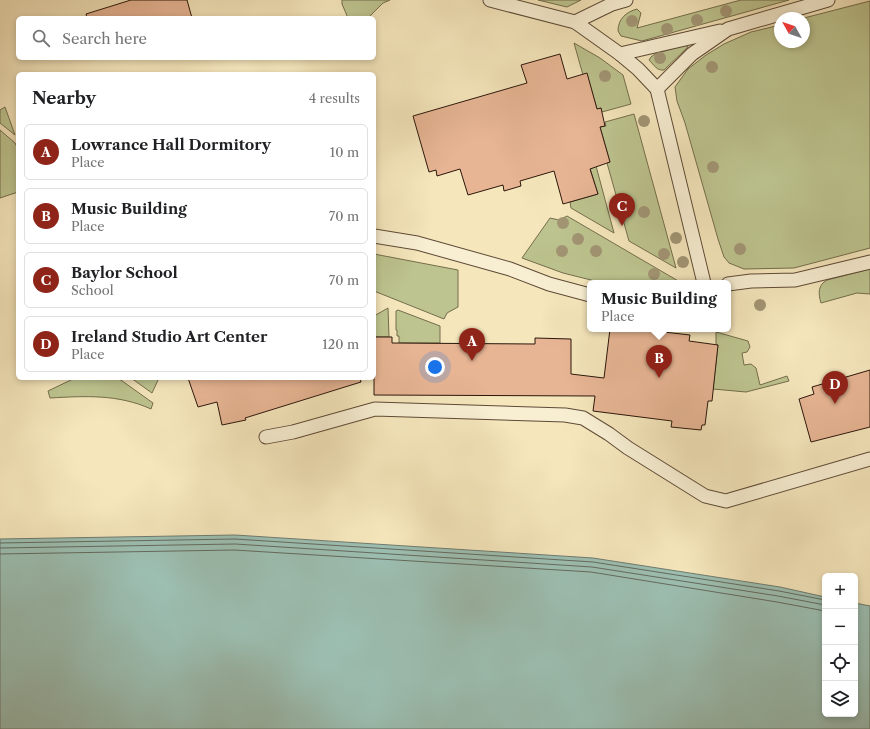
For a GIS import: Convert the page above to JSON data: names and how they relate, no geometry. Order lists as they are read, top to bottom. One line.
{"north":"top left","page":{"search":"Search here","heading":["Nearby","4 results"],"list":[{"mark":"A","name":"Lowrance Hall Dormitory","note":"Place","value":"10 m"},{"mark":"B","name":"Music Building","note":"Place","value":"70 m"},{"mark":"C","name":"Baylor School","note":"School","value":"70 m"},{"mark":"D","name":"Ireland Studio Art Center","note":"Place","value":"120 m"}],"pins":["C","A","B","D"],"popup":["Music Building","Place"],"map_buttons":["+","−"]}}
